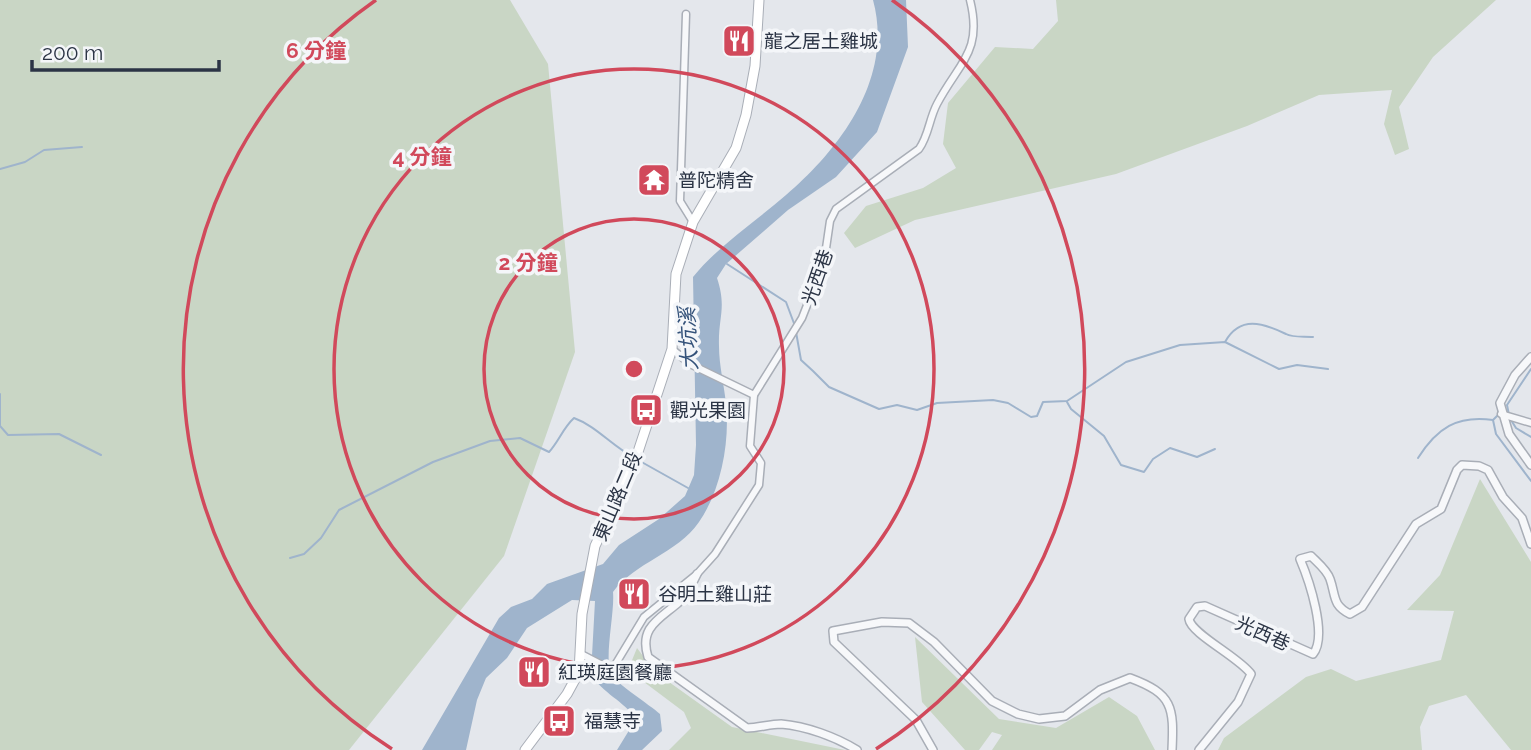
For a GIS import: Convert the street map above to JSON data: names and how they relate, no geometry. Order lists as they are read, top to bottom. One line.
{"streets":{"main road":["東山路二段"],"street":["光西巷"]},"crossings":[["光西巷","東山路二段"]],"water":["大坑溪"],"places":{"restaurant":["龍之居土雞城","谷明土雞山莊","紅瑛庭園餐廳"],"temple":["普陀精舍"],"bus stop":["觀光果園","福慧寺"]},"scale_bar":"200 m","rings":["6 分鐘","4 分鐘","2 分鐘"]}
